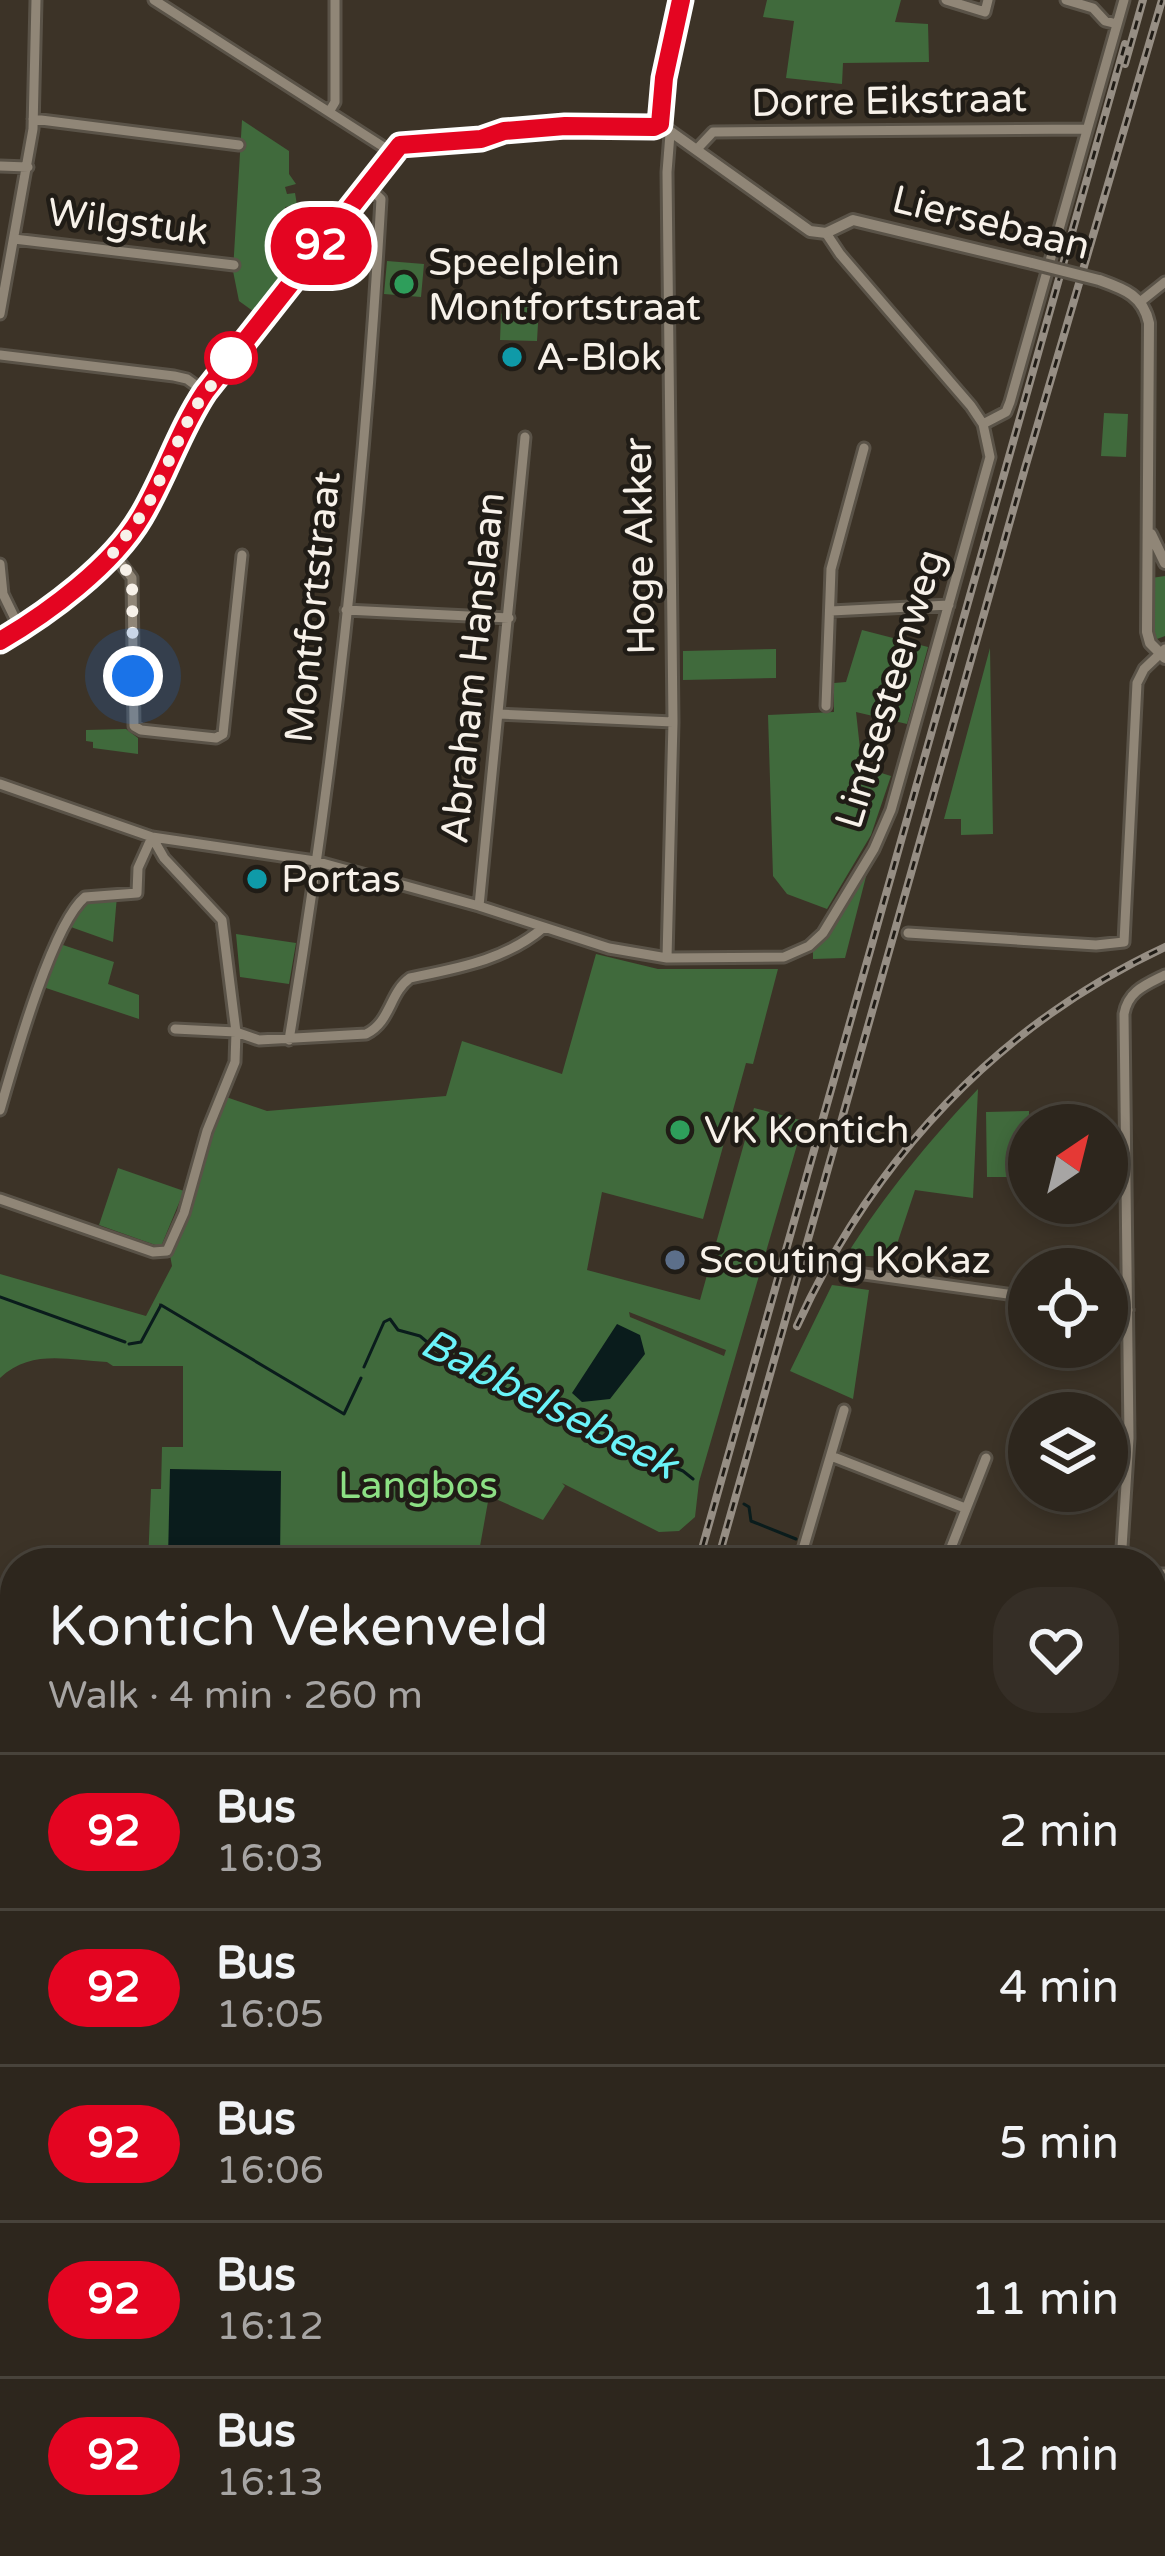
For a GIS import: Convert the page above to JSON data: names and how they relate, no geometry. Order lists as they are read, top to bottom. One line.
{"streets":{"street":["Dorre Eikstraat","Wilgstuk","Liersebaan","Hoge Akker","Montfortstraat","Abraham Hanslaan","Lintsesteenweg"]},"crossings":[["Dorre Eikstraat","Liersebaan"],["Liersebaan","Hoge Akker"],["Liersebaan","Lintsesteenweg"],["Hoge Akker","Lintsesteenweg"]],"water":["Babbelsebeek"],"parks":["Langbos"],"places":["Speelplein Montfortstraat","A-Blok","Portas","VK Kontich","Scouting KoKaz"],"lines":["bus line 92"],"north":"top right","page":{"on_map":"92","heading":["Kontich Vekenveld","Walk · 4 min · 260 m"],"list":[{"mark":"92","name":"Bus","note":"16:03","value":"2 min"},{"mark":"92","name":"Bus","note":"16:05","value":"4 min"},{"mark":"92","name":"Bus","note":"16:06","value":"5 min"},{"mark":"92","name":"Bus","note":"16:12","value":"11 min"},{"mark":"92","name":"Bus","note":"16:13","value":"12 min"}]}}
